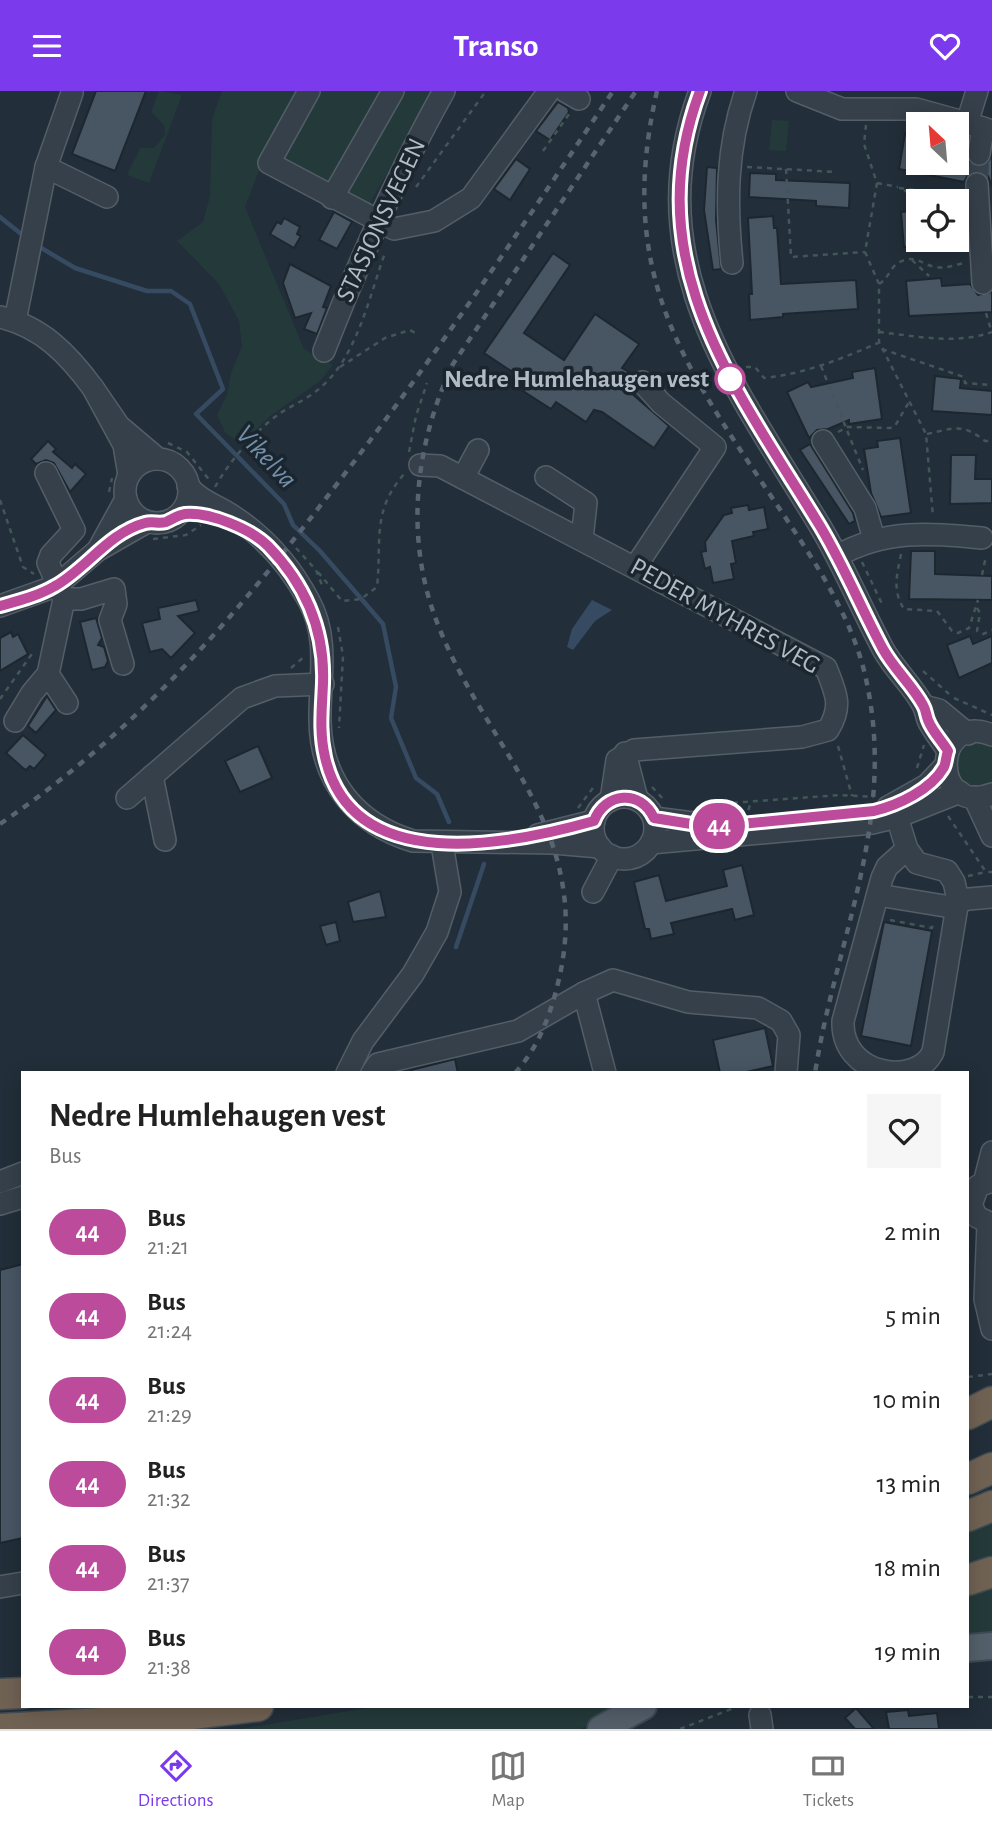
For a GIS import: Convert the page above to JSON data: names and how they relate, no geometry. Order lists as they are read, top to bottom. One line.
{"streets":{"street":["STASJONSVEGEN","PEDER MYHRES VEG"]},"water":["Vikelva"],"places":["Nedre Humlehaugen vest"],"lines":["bus line 44"],"north":"top left","page":{"header":"Transo","on_map":"44","heading":["Nedre Humlehaugen vest","Bus"],"list":[{"mark":"44","name":"Bus","note":"21:21","value":"2 min"},{"mark":"44","name":"Bus","note":"21:24","value":"5 min"},{"mark":"44","name":"Bus","note":"21:29","value":"10 min"},{"mark":"44","name":"Bus","note":"21:32","value":"13 min"},{"mark":"44","name":"Bus","note":"21:37","value":"18 min"},{"mark":"44","name":"Bus","note":"21:38","value":"19 min"}],"tabs":["Directions","Map","Tickets"]}}
